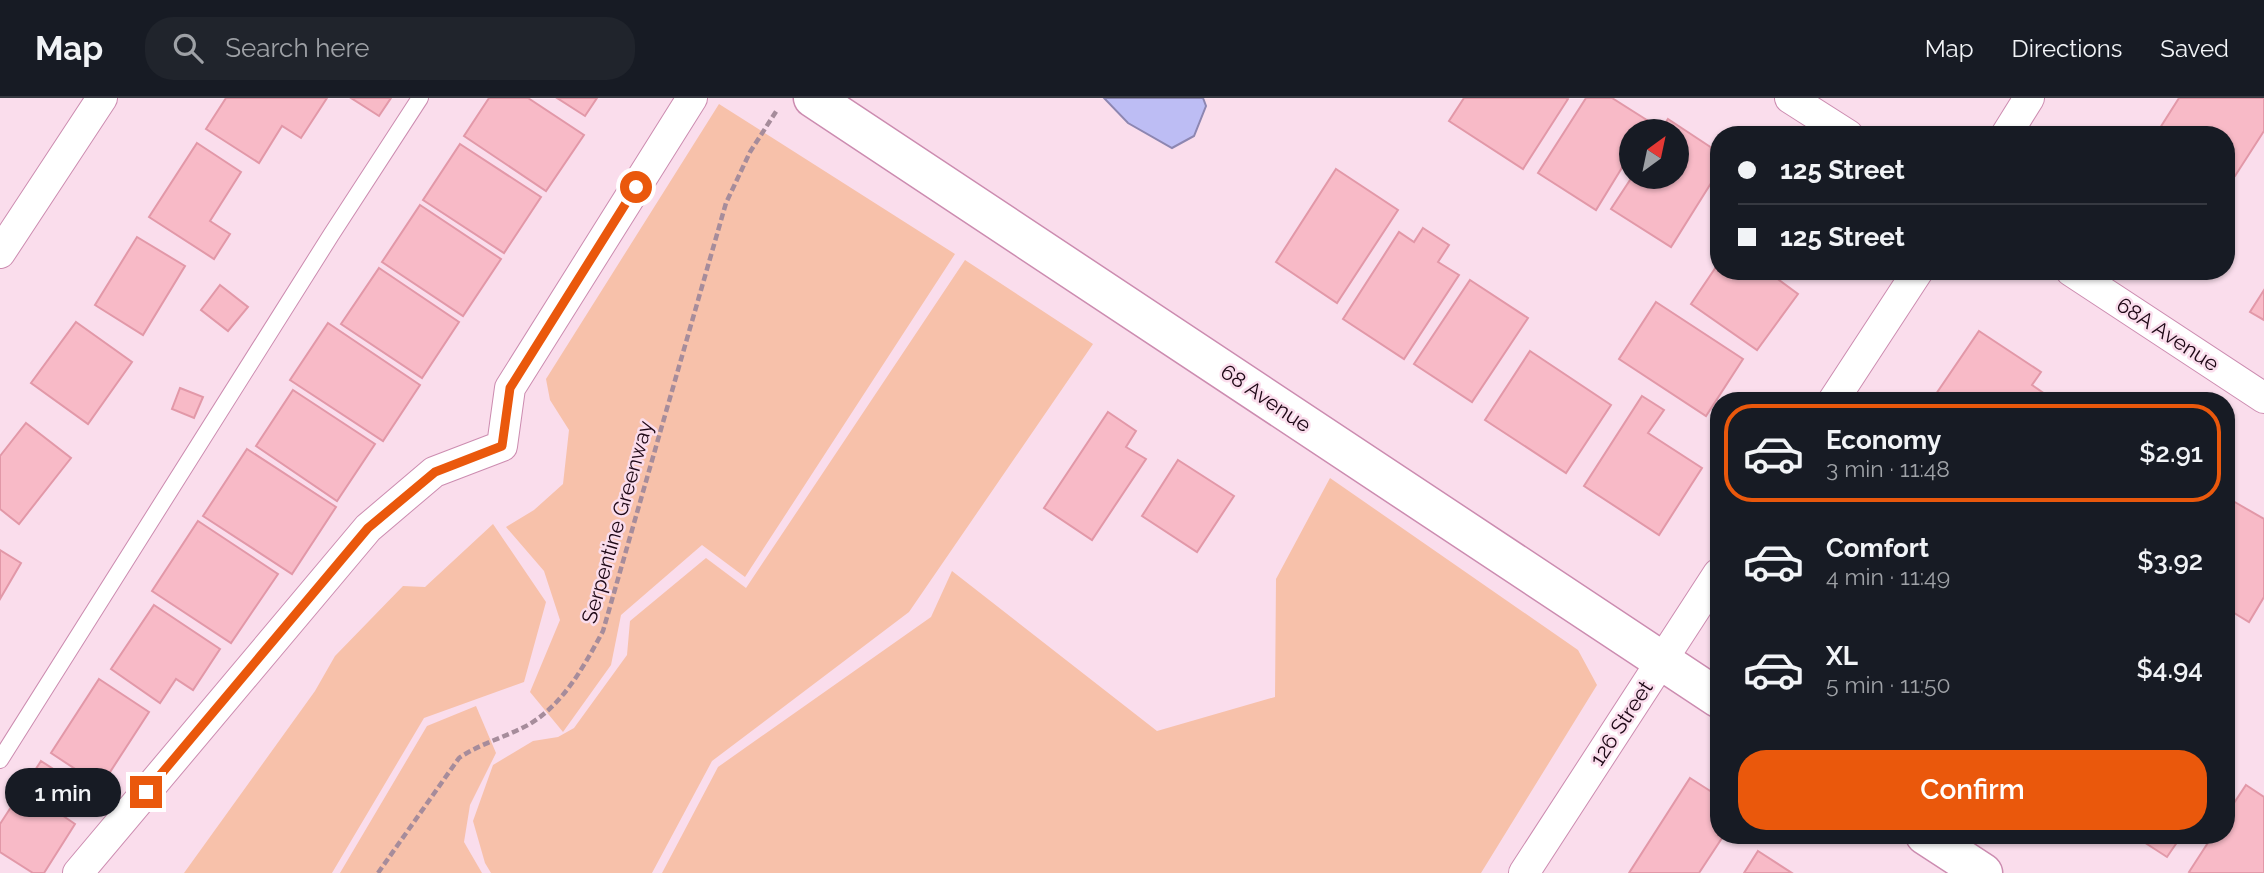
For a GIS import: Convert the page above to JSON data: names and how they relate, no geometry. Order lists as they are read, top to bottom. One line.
{"streets":{"street":["68A Avenue","68 Avenue","126 Street"],"path":["Serpentine Greenway"]},"crossings":[["68 Avenue","Serpentine Greenway"],["68 Avenue","126 Street"]],"north":"top right","page":{"header":"Map","search":"Search here","nav":["Map","Directions","Saved"],"banner":["125 Street","125 Street"],"list":[{"name":"Economy","note":"3 min · 11:48","value":"$2.91"},{"name":"Comfort","note":"4 min · 11:49","value":"$3.92"},{"name":"XL","note":"5 min · 11:50","value":"$4.94"}],"buttons":"Confirm","bubble":"1 min"}}
